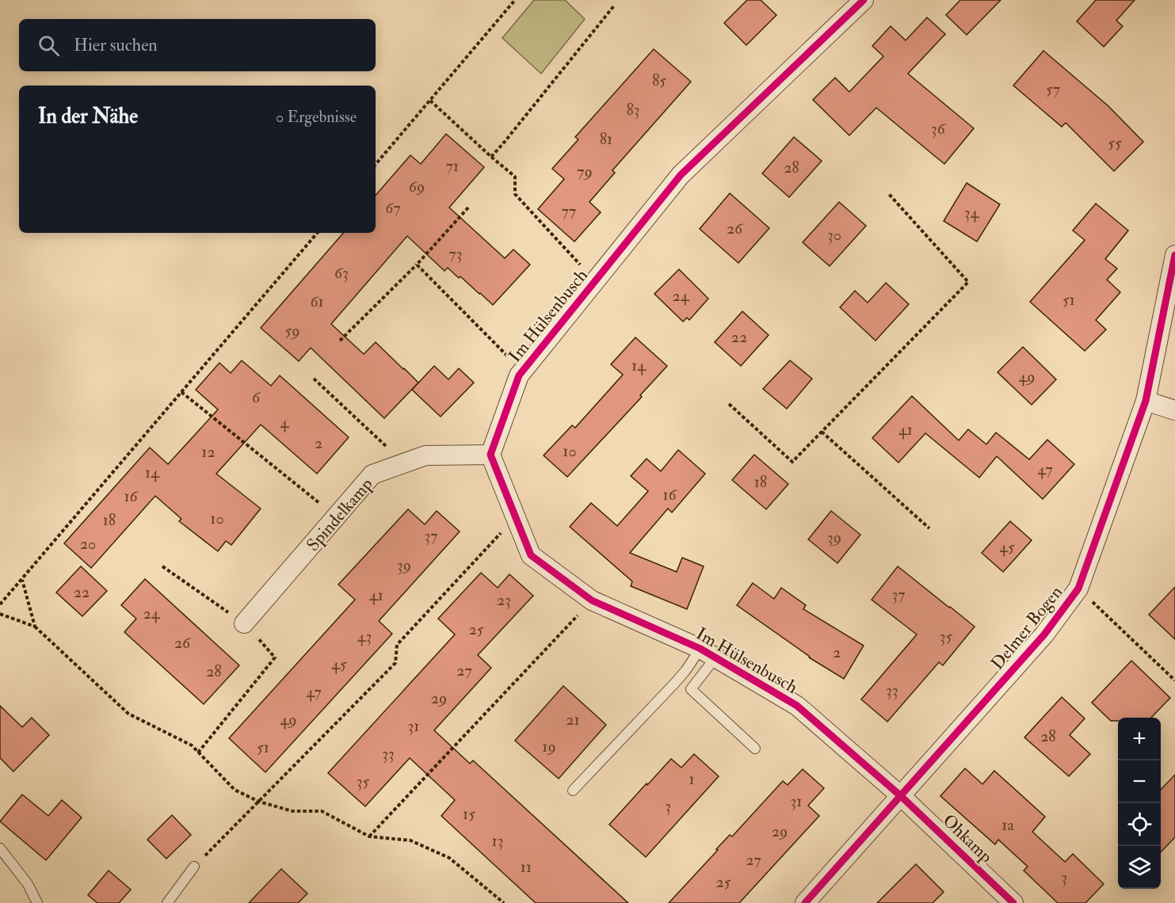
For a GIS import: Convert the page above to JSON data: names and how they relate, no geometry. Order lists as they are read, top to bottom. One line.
{"streets":{"street":["Im Hülsenbusch","Spindelkamp","Delmer Bogen","Ohkamp"]},"crossings":[["Im Hülsenbusch","Spindelkamp"],["Im Hülsenbusch","Delmer Bogen"],["Im Hülsenbusch","Ohkamp"],["Delmer Bogen","Ohkamp"]],"house_numbers":["85","57","83","36","81","55","71","28","79","69","67","77","34","26","30","73","63","24","51","61","59","22","14","49","6","4","41","2","10","12","47","14","18","16","16","10","18","37","39","20","45","39","22","37","41","23","24","25","43","35","26","2","45","27","28","33","47","29","49","21","31","28","19","51","33","1","35","31","3","15","1a","29","13","27","11","3","25"],"page":{"search":"Hier suchen","heading":["In der Nähe","0 Ergebnisse"],"map_buttons":["+","−"]}}
